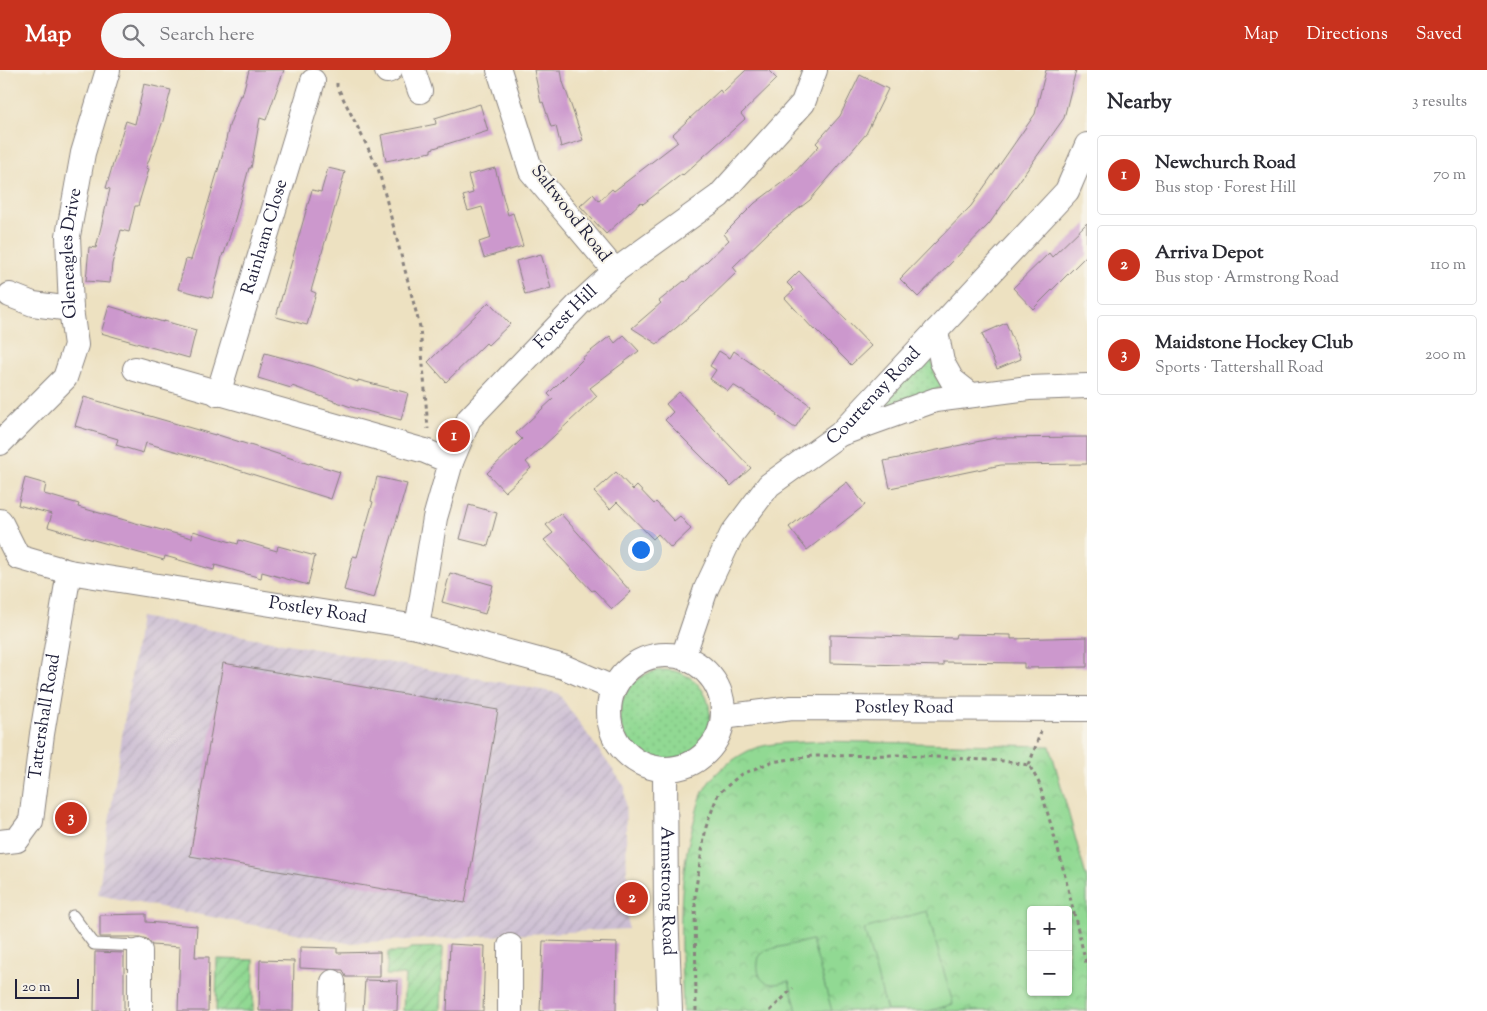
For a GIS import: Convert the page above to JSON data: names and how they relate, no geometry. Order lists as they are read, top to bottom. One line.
{"streets":{"street":["Saltwood Road","Rainham Close","Gleneagles Drive","Forest Hill","Courtenay Road","Postley Road","Tattershall Road","Armstrong Road"]},"crossings":[["Saltwood Road","Forest Hill"],["Forest Hill","Postley Road"],["Courtenay Road","Postley Road"],["Courtenay Road","Armstrong Road"],["Postley Road","Tattershall Road"],["Postley Road","Armstrong Road"]],"scale_bar":"20 m","page":{"header":"Map","search":"Search here","nav":["Map","Directions","Saved"],"heading":["Nearby","3 results"],"list":[{"mark":"1","name":"Newchurch Road","note":"Bus stop · Forest Hill","value":"70 m"},{"mark":"2","name":"Arriva Depot","note":"Bus stop · Armstrong Road","value":"110 m"},{"mark":"3","name":"Maidstone Hockey Club","note":"Sports · Tattershall Road","value":"200 m"}],"pins":["1","3","2"],"map_buttons":["+","−"],"scale":"20 m"}}
